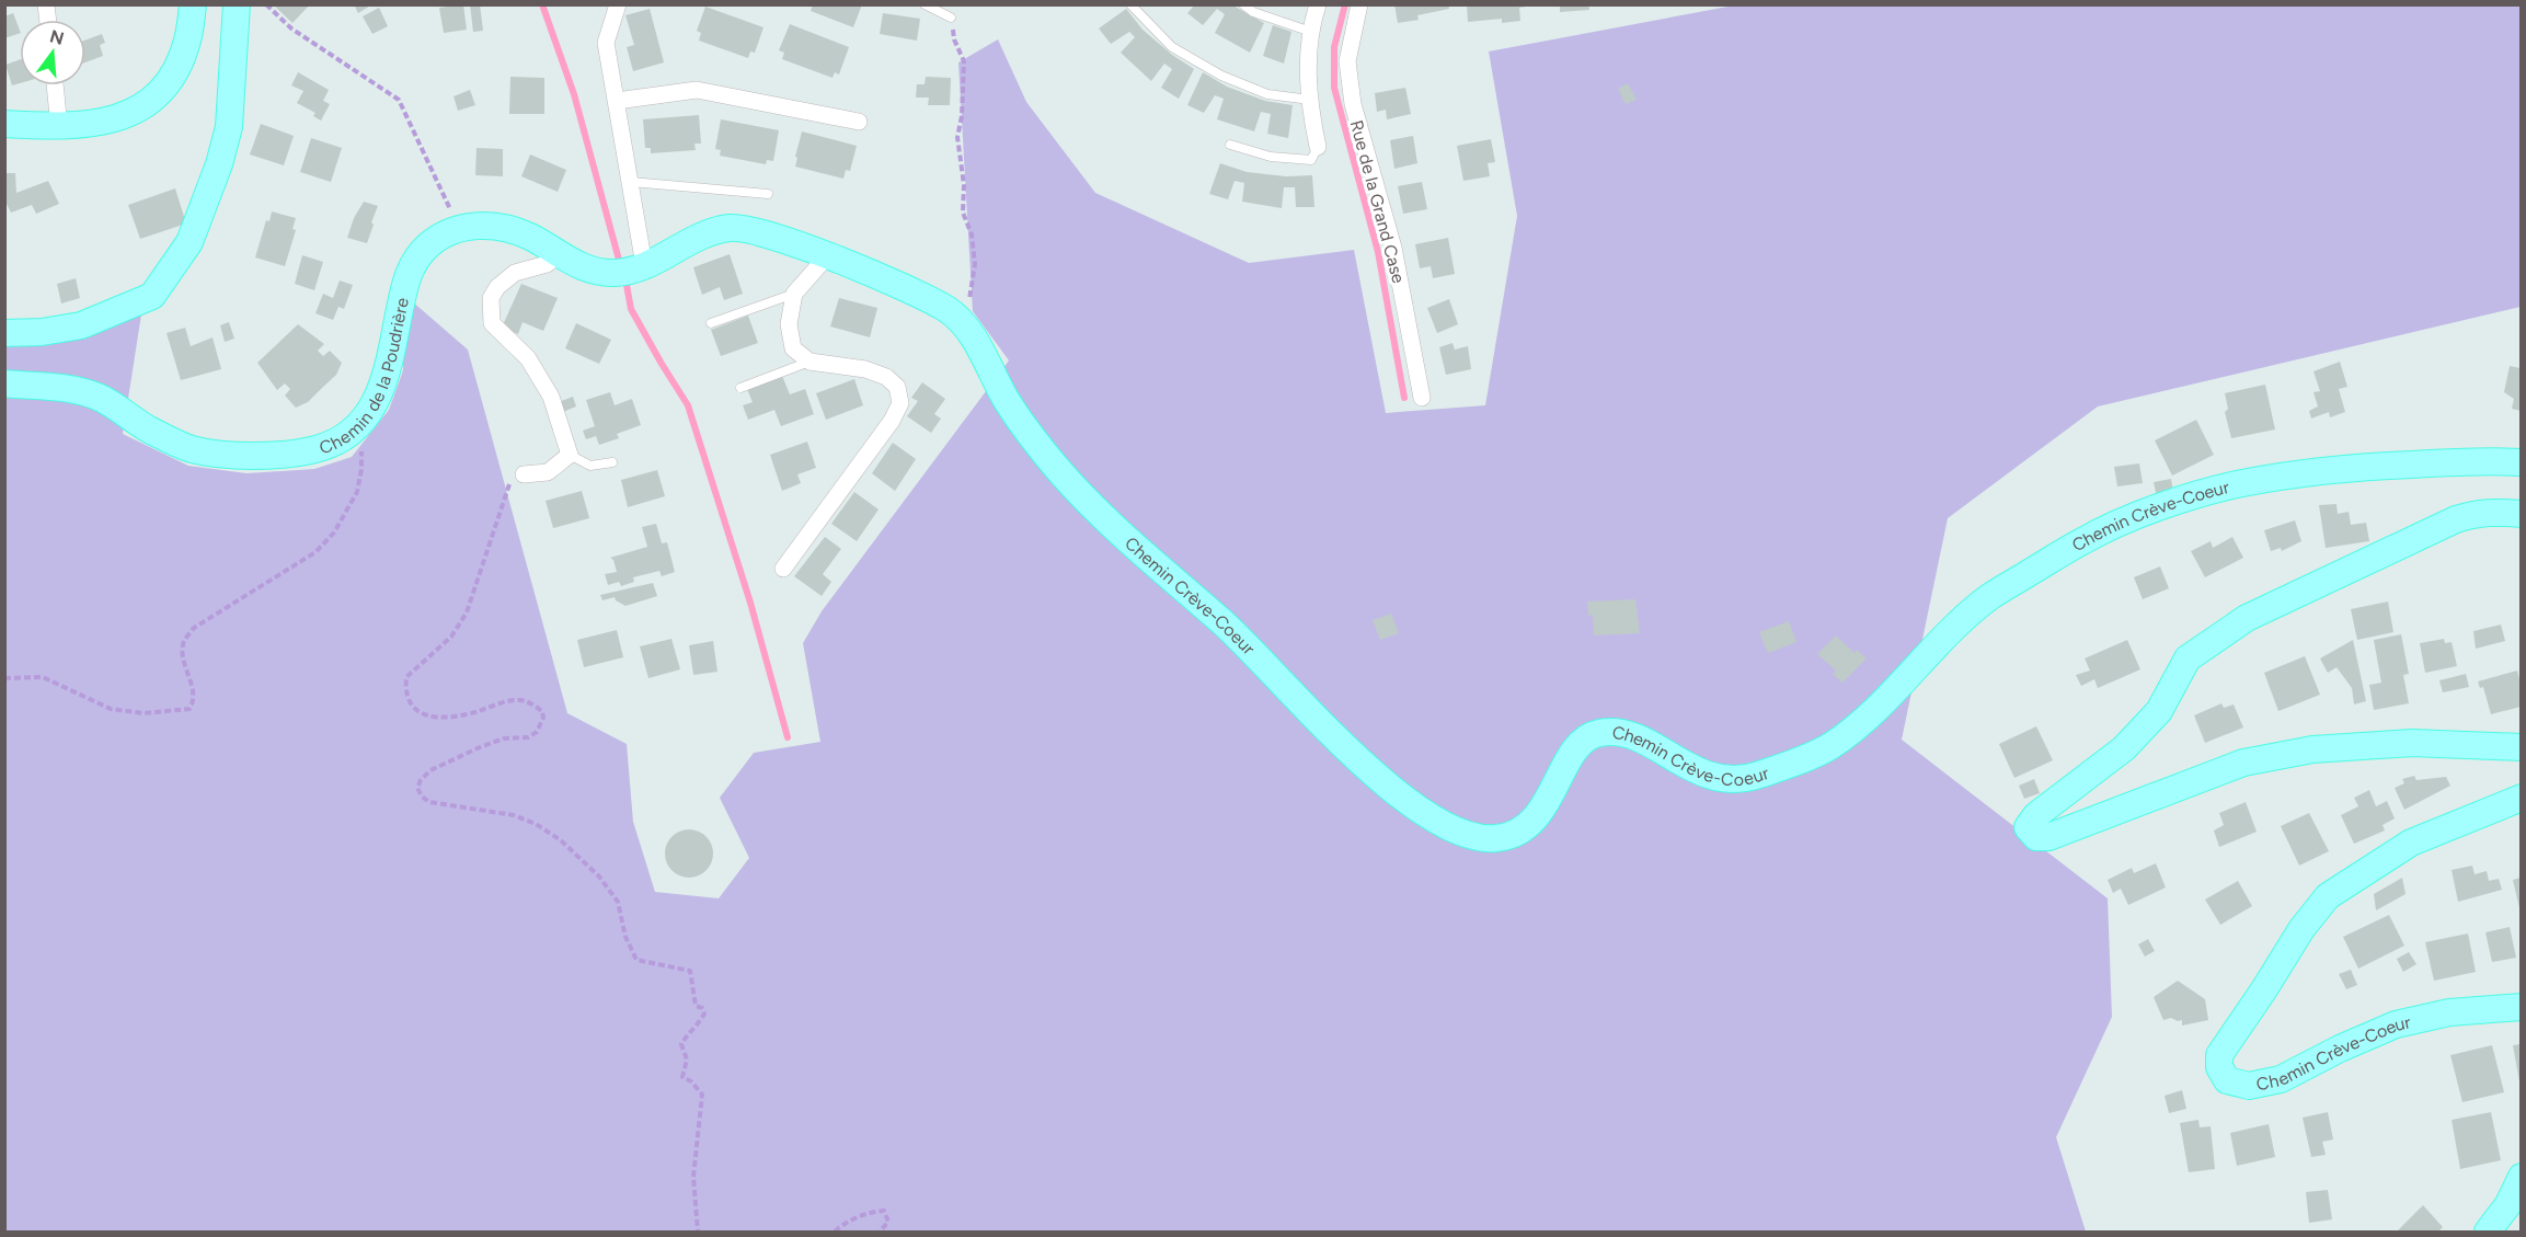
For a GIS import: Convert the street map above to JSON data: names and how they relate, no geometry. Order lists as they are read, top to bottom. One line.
{"streets":{"main road":["Chemin de la Poudrière","Chemin Crève-Coeur"],"street":["Rue de la Grand Case"]},"crossings":[["Chemin de la Poudrière","Chemin Crève-Coeur"]],"north":"top"}
